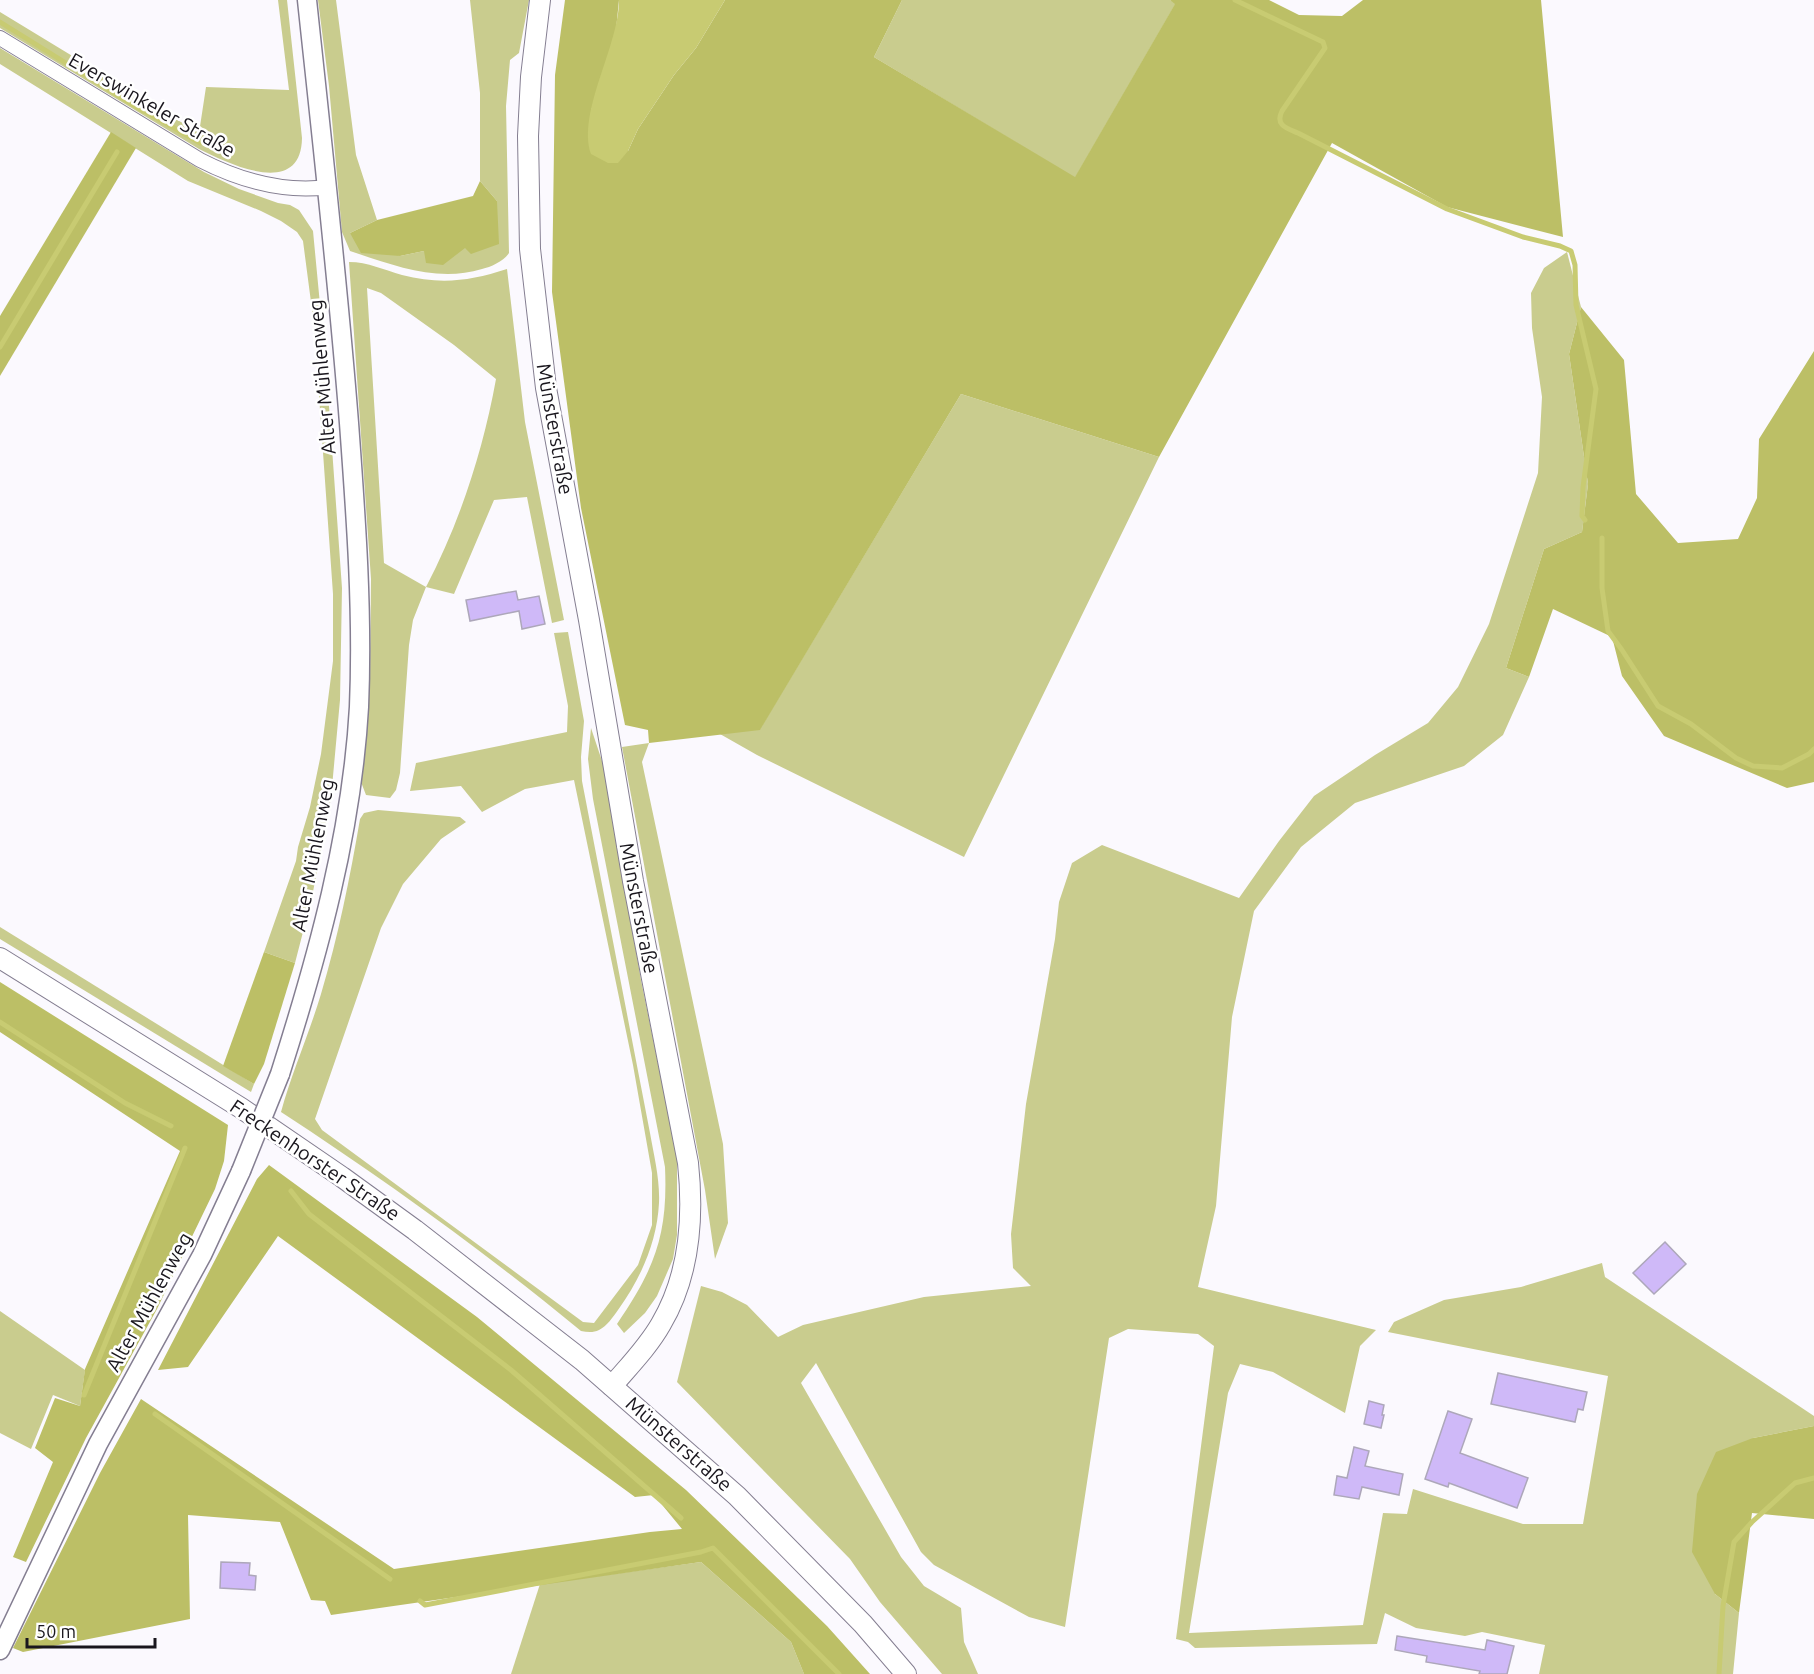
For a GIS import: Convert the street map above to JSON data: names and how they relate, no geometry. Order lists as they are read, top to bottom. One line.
{"streets":{"main road":["Münsterstraße","Freckenhorster Straße"],"street":["Everswinkeler Straße","Alter Mühlenweg"]},"crossings":[["Everswinkeler Straße","Alter Mühlenweg"],["Münsterstraße","Freckenhorster Straße"]],"scale_bar":"50 m"}
